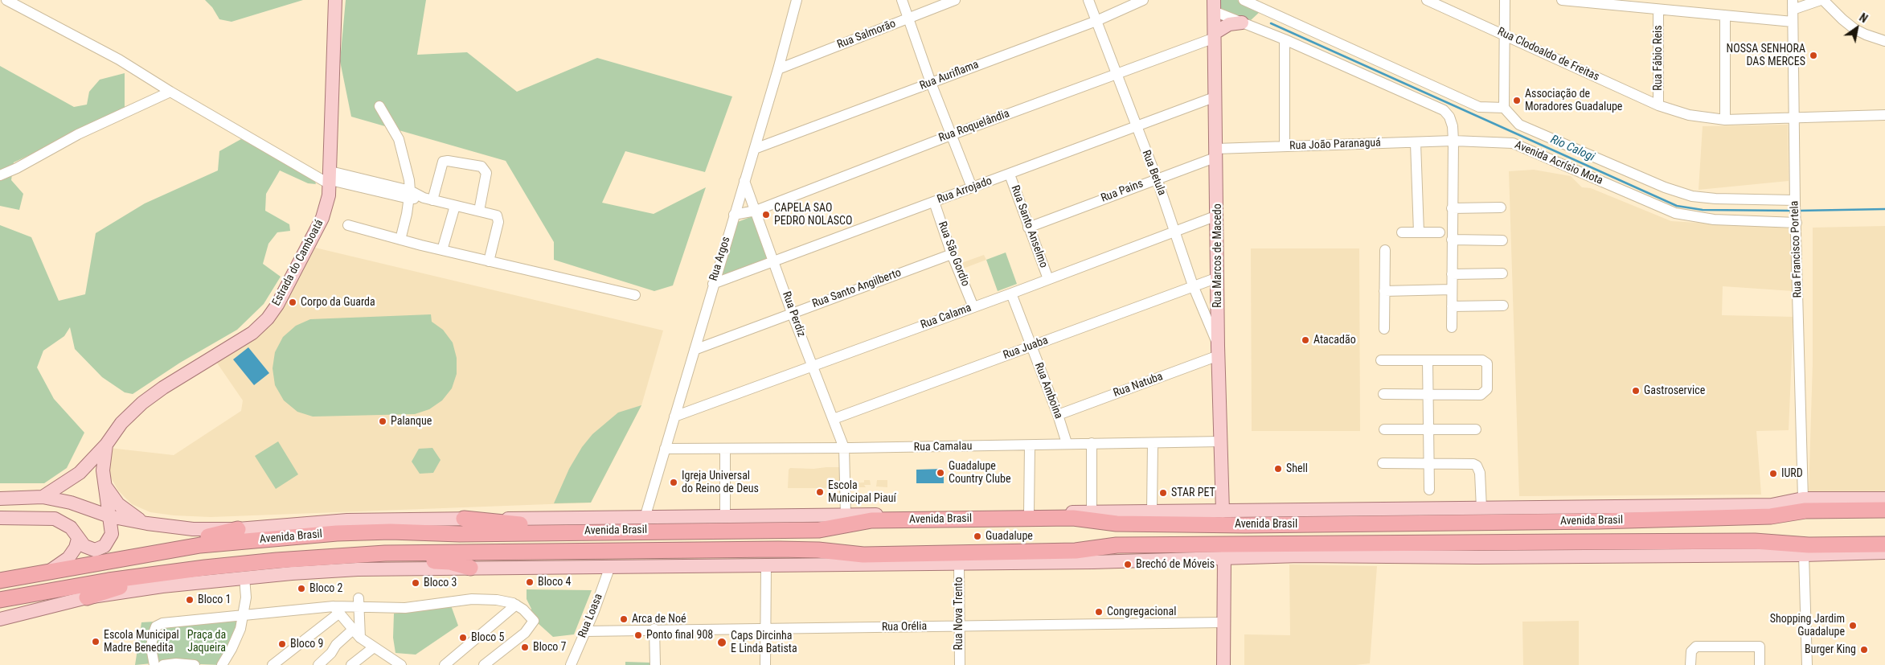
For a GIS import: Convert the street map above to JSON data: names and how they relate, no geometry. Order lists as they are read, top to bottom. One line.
{"streets":{"highway":["Avenida Brasil"],"main road":["Rua Marcos de Macedo","Estrada do Camboatá"],"street":["Rua Salmorão","Rua Clodoaldo de Freitas","Rua Fábio Reis","Rua Auriflama","Rua Roquelândia","Rua João Paranaguá","Avenida Acrísio Mota","Rua Betula","Rua Arrojado","Rua Pains","Rua Santo Anselmo","Rua Francisco Portela","Rua São Gordio","Rua Argos","Rua Santo Angilberto","Rua Perdiz","Rua Calama","Rua Juaba","Rua Natuba","Rua Amboina","Rua Camalau","Rua Nova Trento","Rua Loasa","Rua Orélia"]},"crossings":[["Rua Salmorão","Rua Argos"],["Rua Clodoaldo de Freitas","Rua Fábio Reis"],["Rua Clodoaldo de Freitas","Rua Francisco Portela"],["Rua Auriflama","Rua Betula"],["Rua Auriflama","Rua Argos"],["Rua Roquelândia","Rua Betula"],["Rua Roquelândia","Rua Marcos de Macedo"],["Rua Roquelândia","Rua Argos"],["Rua Roquelândia","Rua Perdiz"],["Rua João Paranaguá","Avenida Acrísio Mota"],["Rua João Paranaguá","Rua Pains"],["Rua João Paranaguá","Rua Marcos de Macedo"],["Avenida Acrísio Mota","Rua Francisco Portela"],["Rua Betula","Rua Arrojado"],["Rua Betula","Rua Pains"],["Rua Betula","Rua Marcos de Macedo"],["Rua Betula","Rua Calama"],["Rua Betula","Rua Juaba"],["Rua Betula","Rua Natuba"],["Rua Arrojado","Rua Santo Anselmo"],["Rua Arrojado","Rua São Gordio"],["Rua Arrojado","Rua Marcos de Macedo"],["Rua Arrojado","Rua Argos"],["Rua Arrojado","Rua Perdiz"],["Rua Pains","Rua Santo Anselmo"],["Rua Pains","Rua Marcos de Macedo"],["Rua Santo Anselmo","Rua Calama"],["Rua Francisco Portela","Avenida Brasil"],["Rua São Gordio","Rua Santo Angilberto"],["Rua São Gordio","Rua Calama"],["Rua Marcos de Macedo","Rua Calama"],["Rua Marcos de Macedo","Rua Juaba"],["Rua Marcos de Macedo","Rua Natuba"],["Rua Marcos de Macedo","Rua Camalau"],["Rua Marcos de Macedo","Avenida Brasil"],["Rua Argos","Rua Santo Angilberto"],["Rua Argos","Rua Perdiz"],["Rua Argos","Rua Calama"],["Rua Argos","Rua Camalau"],["Rua Argos","Avenida Brasil"],["Estrada do Camboatá","Avenida Brasil"],["Rua Santo Angilberto","Rua Perdiz"],["Rua Perdiz","Rua Calama"],["Rua Perdiz","Rua Juaba"],["Rua Perdiz","Rua Camalau"],["Rua Perdiz","Avenida Brasil"],["Rua Calama","Rua Amboina"],["Rua Juaba","Rua Amboina"],["Rua Natuba","Rua Amboina"],["Rua Amboina","Rua Camalau"],["Rua Nova Trento","Rua Orélia"],["Rua Loasa","Rua Orélia"]],"water":["Rio Calogi"],"parks":["Praça da Jaqueira"],"places":["NOSSA SENHORA DAS MERCES","Associação de Moradores Guadalupe","CAPELA SAO PEDRO NOLASCO","Corpo da Guarda","Atacadão","Gastroservice","Palanque","Shell","Guadalupe Country Clube","IURD","Igreja Universal do Reino de Deus","Escola Municipal Piauí","STAR PET","Guadalupe","Brechó de Móveis","Bloco 4","Bloco 3","Bloco 2","Bloco 1","Congregacional","Arca de Noé","Shopping Jardim Guadalupe","Ponto final 908","Bloco 5","Escola Municipal Madre Benedita","Caps Dircinha E Linda Batista","Bloco 9","Bloco 7","Burger King"],"north":"top right"}
